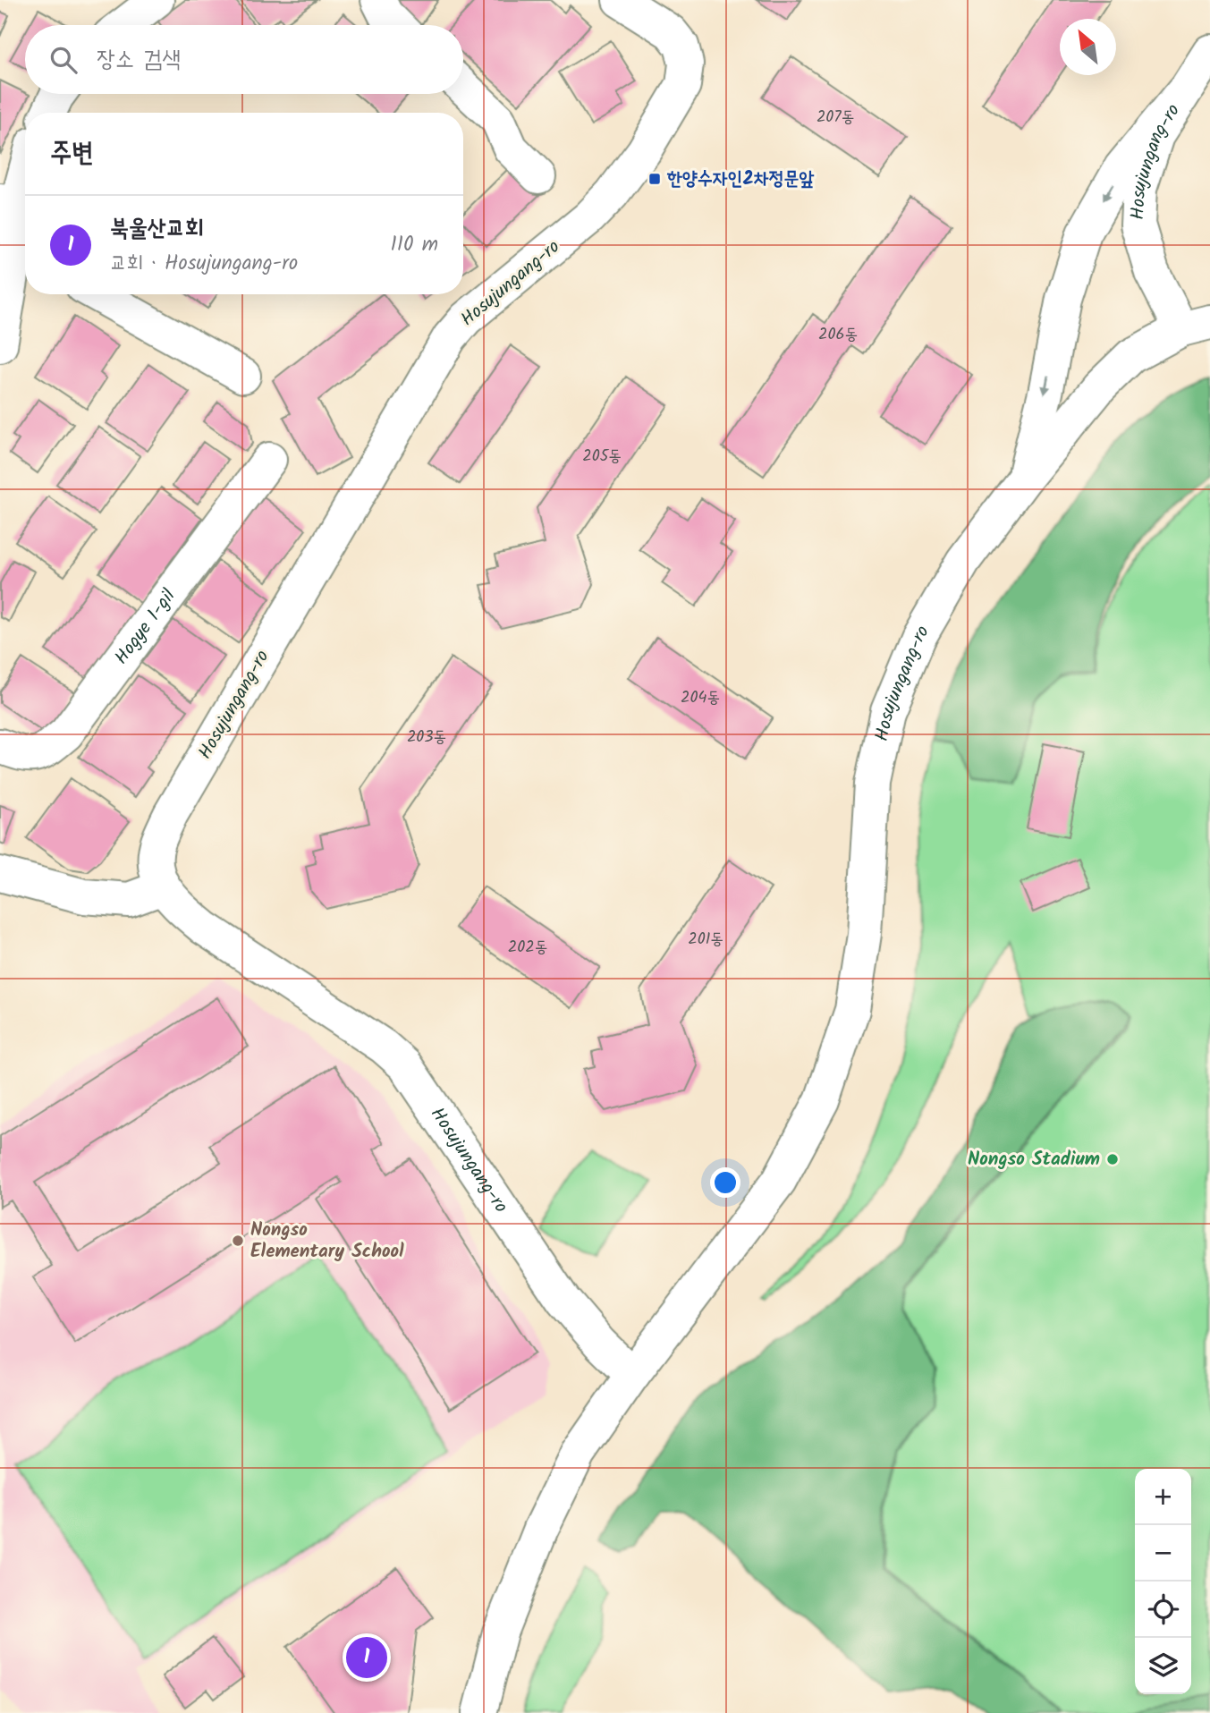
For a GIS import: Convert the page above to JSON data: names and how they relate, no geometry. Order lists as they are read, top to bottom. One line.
{"streets":{"street":["Hosujungang-ro","Hogye 1-gil"]},"places":{"transit":["한양수자인2차정문앞"],"other":["Nongso Stadium","Nongso Elementary School"]},"house_numbers":["207동","206동","205동","204동","203동","201동","202동"],"north":"top left","page":{"search":"장소 검색","heading":"주변","list":[{"mark":"1","name":"북울산교회","note":"교회 · Hosujungang-ro","value":"110 m"}],"map_buttons":["+","−"],"pins":"1"}}
